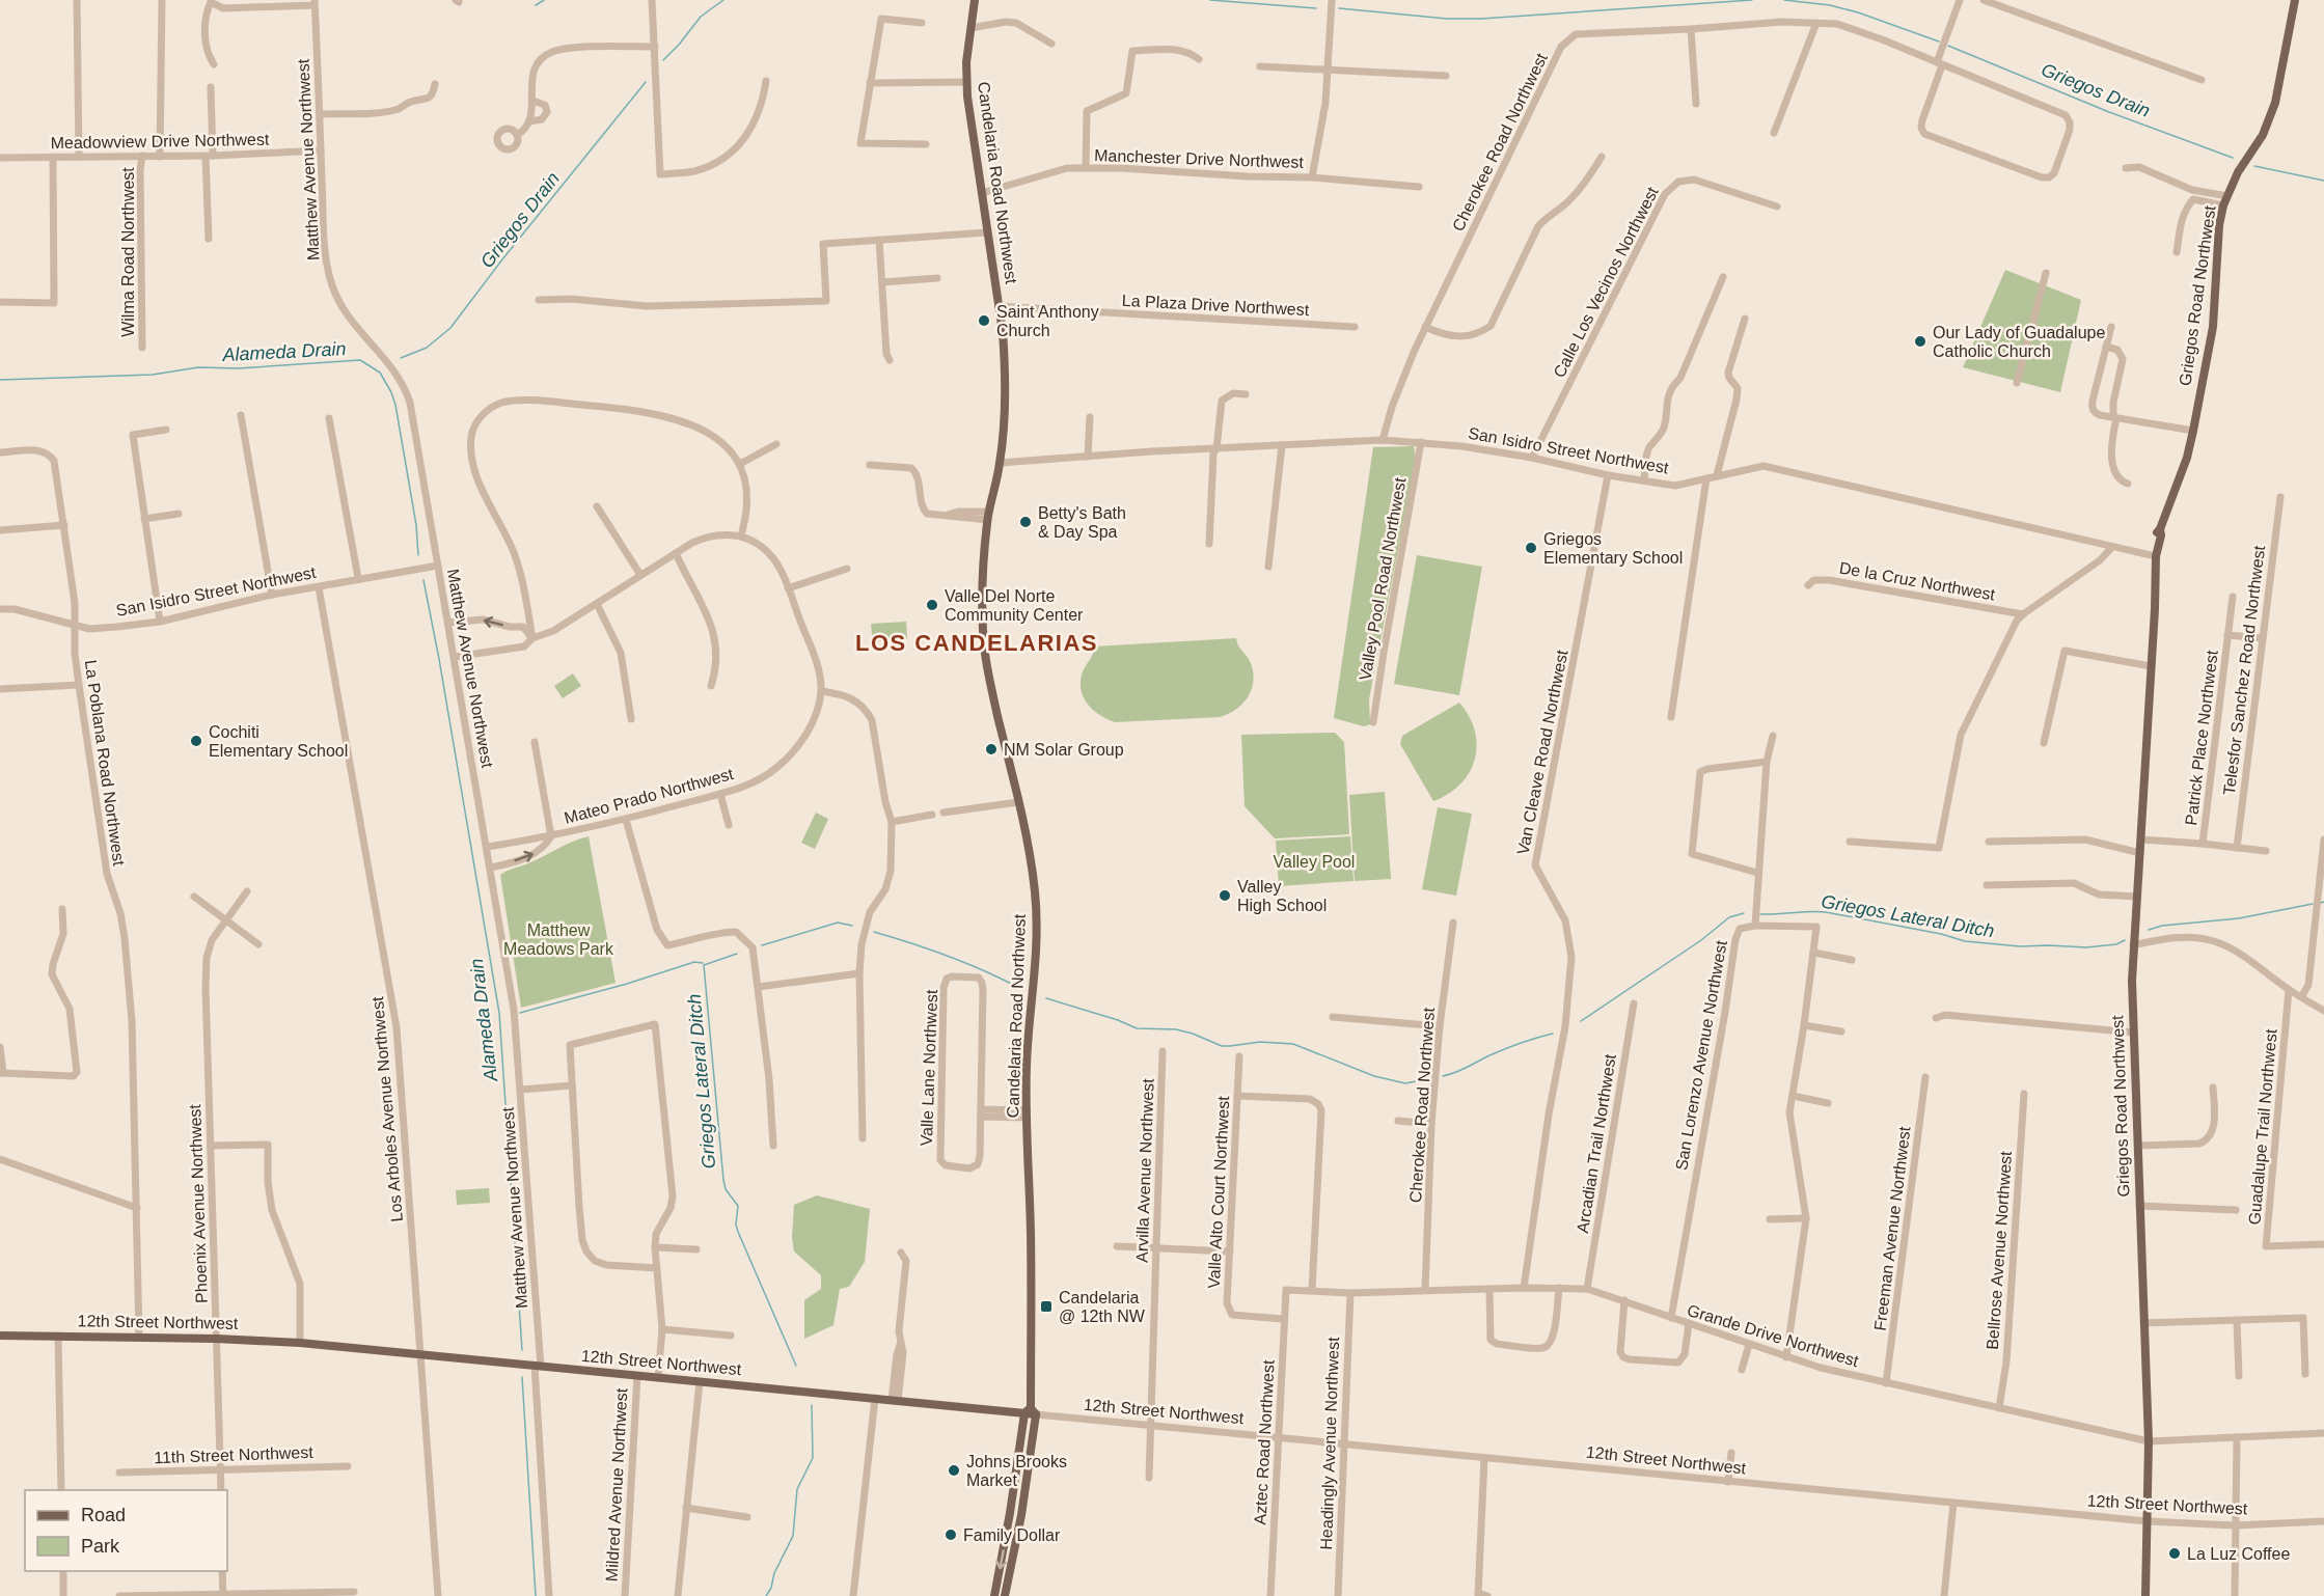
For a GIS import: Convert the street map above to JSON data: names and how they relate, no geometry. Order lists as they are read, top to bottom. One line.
{"streets":{"main road":["Candelaria Road Northwest","Griegos Road Northwest","12th Street Northwest"],"street":["Meadowview Drive Northwest","Cherokee Road Northwest","Manchester Drive Northwest","Matthew Avenue Northwest","Wilma Road Northwest","Calle Los Vecinos Northwest","La Plaza Drive Northwest","San Isidro Street Northwest","Valley Pool Road Northwest","De la Cruz Northwest","Telesfor Sanchez Road Northwest","Patrick Place Northwest","Van Cleave Road Northwest","La Poblana Road Northwest","Mateo Prado Northwest","San Lorenzo Avenue Northwest","Valle Lane Northwest","Los Arboles Avenue Northwest","Guadalupe Trail Northwest","Arcadian Trail Northwest","Arvilla Avenue Northwest","Valle Alto Court Northwest","Phoenix Avenue Northwest","Freeman Avenue Northwest","Bellrose Avenue Northwest","Grande Drive Northwest","Aztec Road Northwest","Headingly Avenue Northwest","11th Street Northwest","Mildred Avenue Northwest"]},"crossings":[["Meadowview Drive Northwest","Matthew Avenue Northwest"],["Meadowview Drive Northwest","Wilma Road Northwest"],["Cherokee Road Northwest","San Isidro Street Northwest"],["Cherokee Road Northwest","Grande Drive Northwest"],["Manchester Drive Northwest","Candelaria Road Northwest"],["Matthew Avenue Northwest","San Isidro Street Northwest"],["Matthew Avenue Northwest","Mateo Prado Northwest"],["Matthew Avenue Northwest","12th Street Northwest"],["Candelaria Road Northwest","La Plaza Drive Northwest"],["Candelaria Road Northwest","San Isidro Street Northwest"],["Candelaria Road Northwest","12th Street Northwest"],["Calle Los Vecinos Northwest","San Isidro Street Northwest"],["Griegos Road Northwest","San Isidro Street Northwest"],["Griegos Road Northwest","Patrick Place Northwest"],["Griegos Road Northwest","12th Street Northwest"],["Griegos Road Northwest","Grande Drive Northwest"],["San Isidro Street Northwest","Valley Pool Road Northwest"],["San Isidro Street Northwest","Van Cleave Road Northwest"],["San Isidro Street Northwest","La Poblana Road Northwest"],["San Isidro Street Northwest","Los Arboles Avenue Northwest"],["Telesfor Sanchez Road Northwest","Patrick Place Northwest"],["Van Cleave Road Northwest","Grande Drive Northwest"],["La Poblana Road Northwest","12th Street Northwest"],["San Lorenzo Avenue Northwest","Grande Drive Northwest"],["Los Arboles Avenue Northwest","12th Street Northwest"],["Arcadian Trail Northwest","Grande Drive Northwest"],["Arvilla Avenue Northwest","12th Street Northwest"],["Valle Alto Court Northwest","Aztec Road Northwest"],["Phoenix Avenue Northwest","12th Street Northwest"],["Phoenix Avenue Northwest","11th Street Northwest"],["Freeman Avenue Northwest","Grande Drive Northwest"],["Bellrose Avenue Northwest","Grande Drive Northwest"],["12th Street Northwest","Aztec Road Northwest"],["12th Street Northwest","Headingly Avenue Northwest"],["12th Street Northwest","Mildred Avenue Northwest"],["Grande Drive Northwest","Aztec Road Northwest"],["Grande Drive Northwest","Headingly Avenue Northwest"]],"districts":["LOS CANDELARIAS"],"water":["Griegos Drain","Alameda Drain","Griegos Lateral Ditch"],"parks":["Valley Pool","Matthew Meadows Park"],"places":{"other":["Saint Anthony Church","Our Lady of Guadalupe Catholic Church","Betty's Bath & Day Spa","Griegos Elementary School","Valle Del Norte Community Center","Cochiti Elementary School","NM Solar Group","Valley High School","Johns Brooks Market","Family Dollar","La Luz Coffee"],"transit":["Candelaria @ 12th NW"]},"legend":["Road","Park"]}
